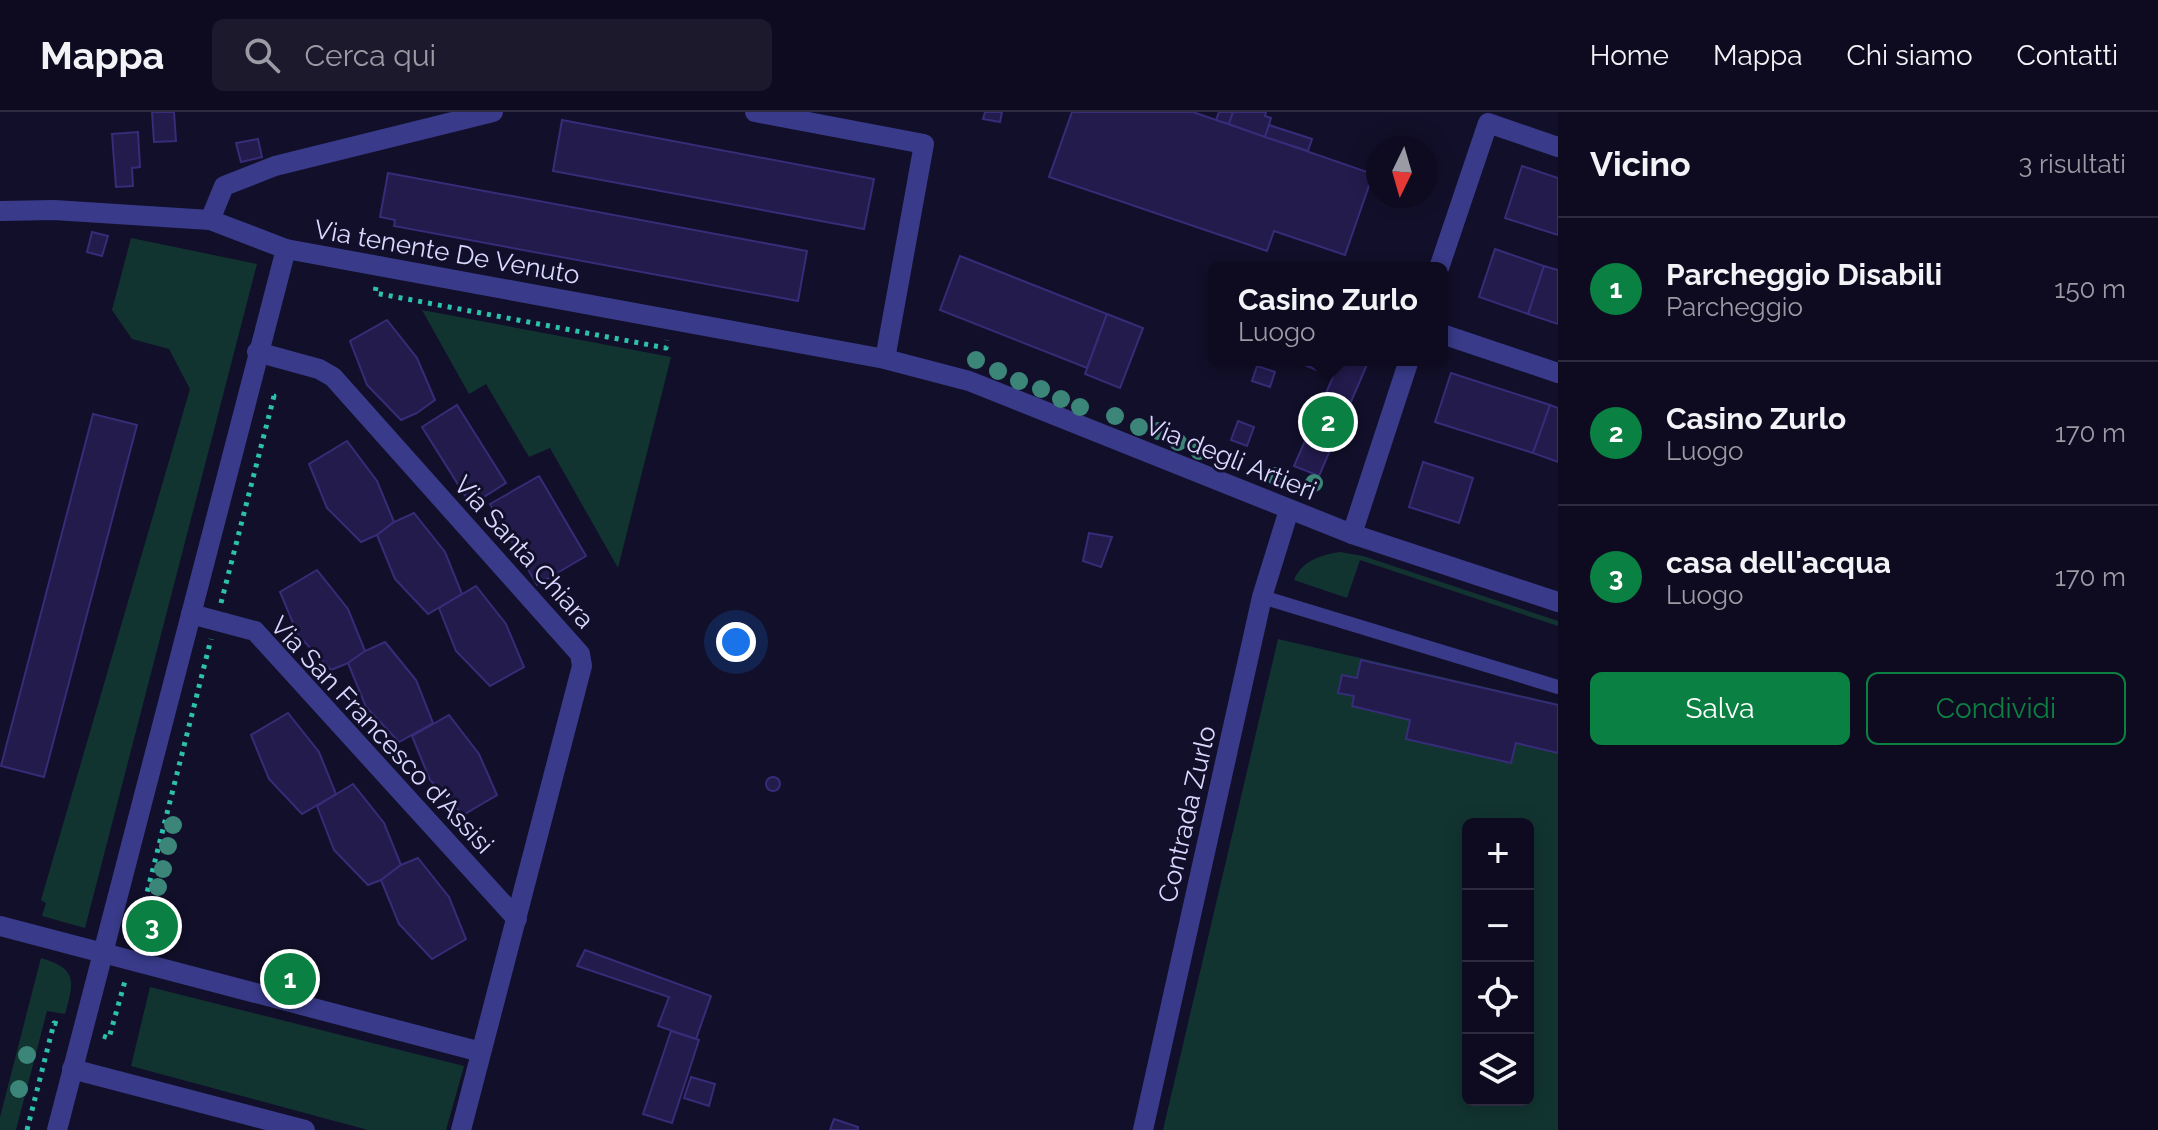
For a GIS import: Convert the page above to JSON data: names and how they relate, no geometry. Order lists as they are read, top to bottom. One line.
{"streets":{"street":["Via tenente De Venuto","Via degli Artieri","Via Santa Chiara","Via San Francesco d'Assisi","Contrada Zurlo"]},"crossings":[["Via tenente De Venuto","Via degli Artieri"],["Via degli Artieri","Contrada Zurlo"],["Via Santa Chiara","Via San Francesco d'Assisi"]],"north":"bottom","page":{"header":"Mappa","search":"Cerca qui","nav":["Home","Mappa","Chi siamo","Contatti"],"heading":["Vicino","3 risultati"],"list":[{"mark":"1","name":"Parcheggio Disabili","note":"Parcheggio","value":"150 m"},{"mark":"2","name":"Casino Zurlo","note":"Luogo","value":"170 m"},{"mark":"3","name":"casa dell'acqua","note":"Luogo","value":"170 m"}],"popup":["Casino Zurlo","Luogo"],"pins":["2","3","1"],"buttons":["Salva","Condividi"],"map_buttons":["+","−"]}}
